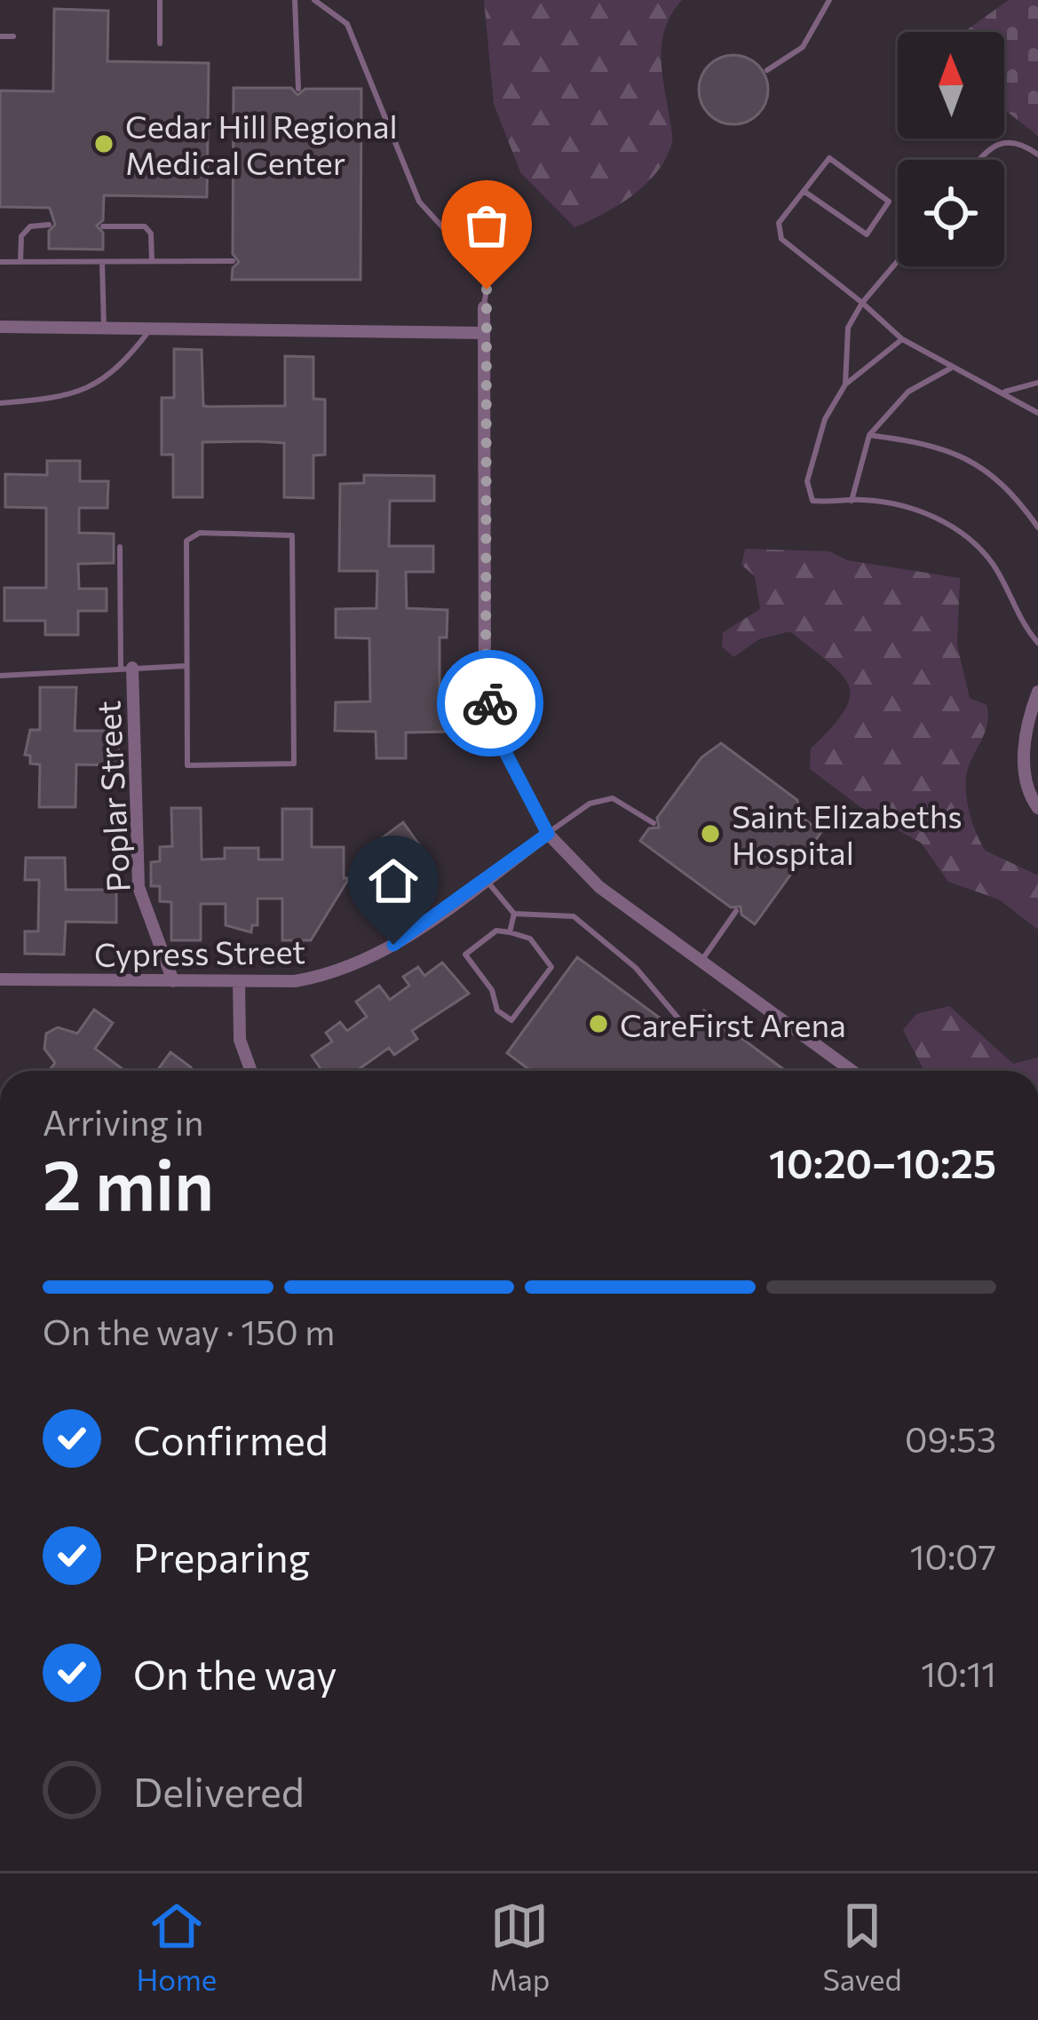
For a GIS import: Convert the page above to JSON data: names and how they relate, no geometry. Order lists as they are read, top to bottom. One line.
{"streets":{"street":["Poplar Street","Cypress Street"]},"crossings":[["Poplar Street","Cypress Street"]],"places":["Cedar Hill Regional Medical Center","Saint Elizabeths Hospital","CareFirst Arena"],"north":"top","page":{"heading":["2 min","Arriving in","10:20–10:25"],"bar":"On the way · 150 m","list":[["Confirmed","09:53"],["Preparing","10:07"],["On the way","10:11"],"Delivered"],"tabs":["Home","Map","Saved"]}}
